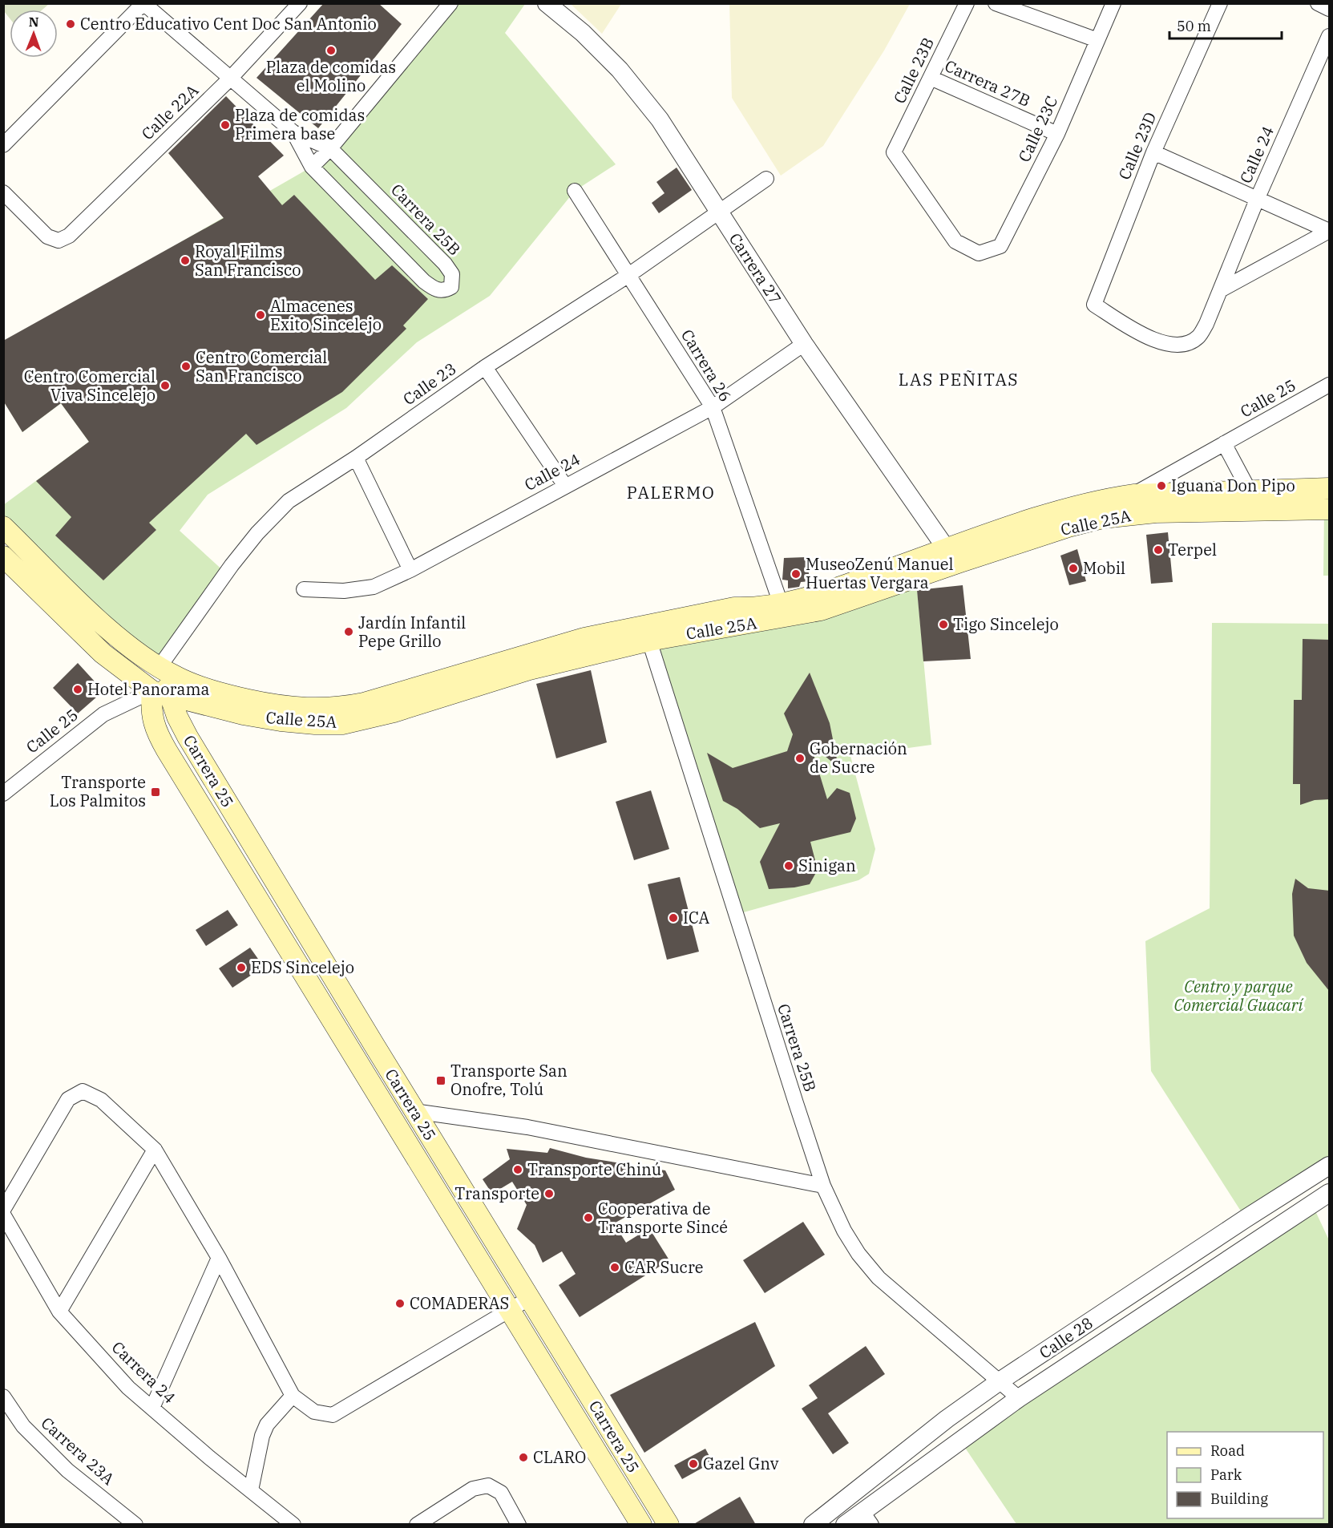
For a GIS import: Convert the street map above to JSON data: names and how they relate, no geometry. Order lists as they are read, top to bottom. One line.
{"streets":{"main road":["Calle 25A","Carrera 25"],"street":["Calle 23B","Carrera 27B","Calle 22A","Calle 23C","Calle 23D","Calle 24","Carrera 25B","Carrera 27","Carrera 26","Calle 23","Calle 25","Calle 28","Carrera 24","Carrera 23A"]},"crossings":[["Calle 23B","Carrera 27B"],["Calle 23B","Calle 23C"],["Carrera 27B","Calle 23C"],["Calle 22A","Carrera 25B"],["Calle 23D","Calle 24"],["Calle 24","Carrera 27"],["Calle 24","Carrera 26"],["Carrera 25B","Calle 25A"],["Carrera 25B","Calle 28"],["Carrera 27","Calle 23"],["Carrera 27","Calle 25A"],["Carrera 26","Calle 23"],["Carrera 26","Calle 25A"],["Calle 23","Calle 25A"],["Calle 25","Calle 25A"],["Calle 25","Carrera 25"],["Calle 25A","Carrera 25"]],"districts":["LAS PEÑITAS","PALERMO"],"parks":["Centro y parque Comercial Guacarí"],"places":{"other":["Centro Educativo Cent Doc San Antonio","Plaza de comidas el Molino","Plaza de comidas Primera base","Royal Films San Francisco","Almacenes Exito Sincelejo","Centro Comercial San Francisco","Centro Comercial Viva Sincelejo","Iguana Don Pipo","Terpel","Mobil","MuseoZenú Manuel Huertas Vergara","Tigo Sincelejo","Jardín Infantil Pepe Grillo","Hotel Panorama","Gobernación de Sucre","Sinigan","ICA","EDS Sincelejo","Transporte Chinú","Transporte","Cooperativa de Transporte Sincé","CAR Sucre","COMADERAS","CLARO","Gazel Gnv"],"transit":["Transporte Los Palmitos","Transporte San Onofre, Tolú"]},"legend":["Road","Park","Building"],"scale_bar":"50 m","north":"top"}
